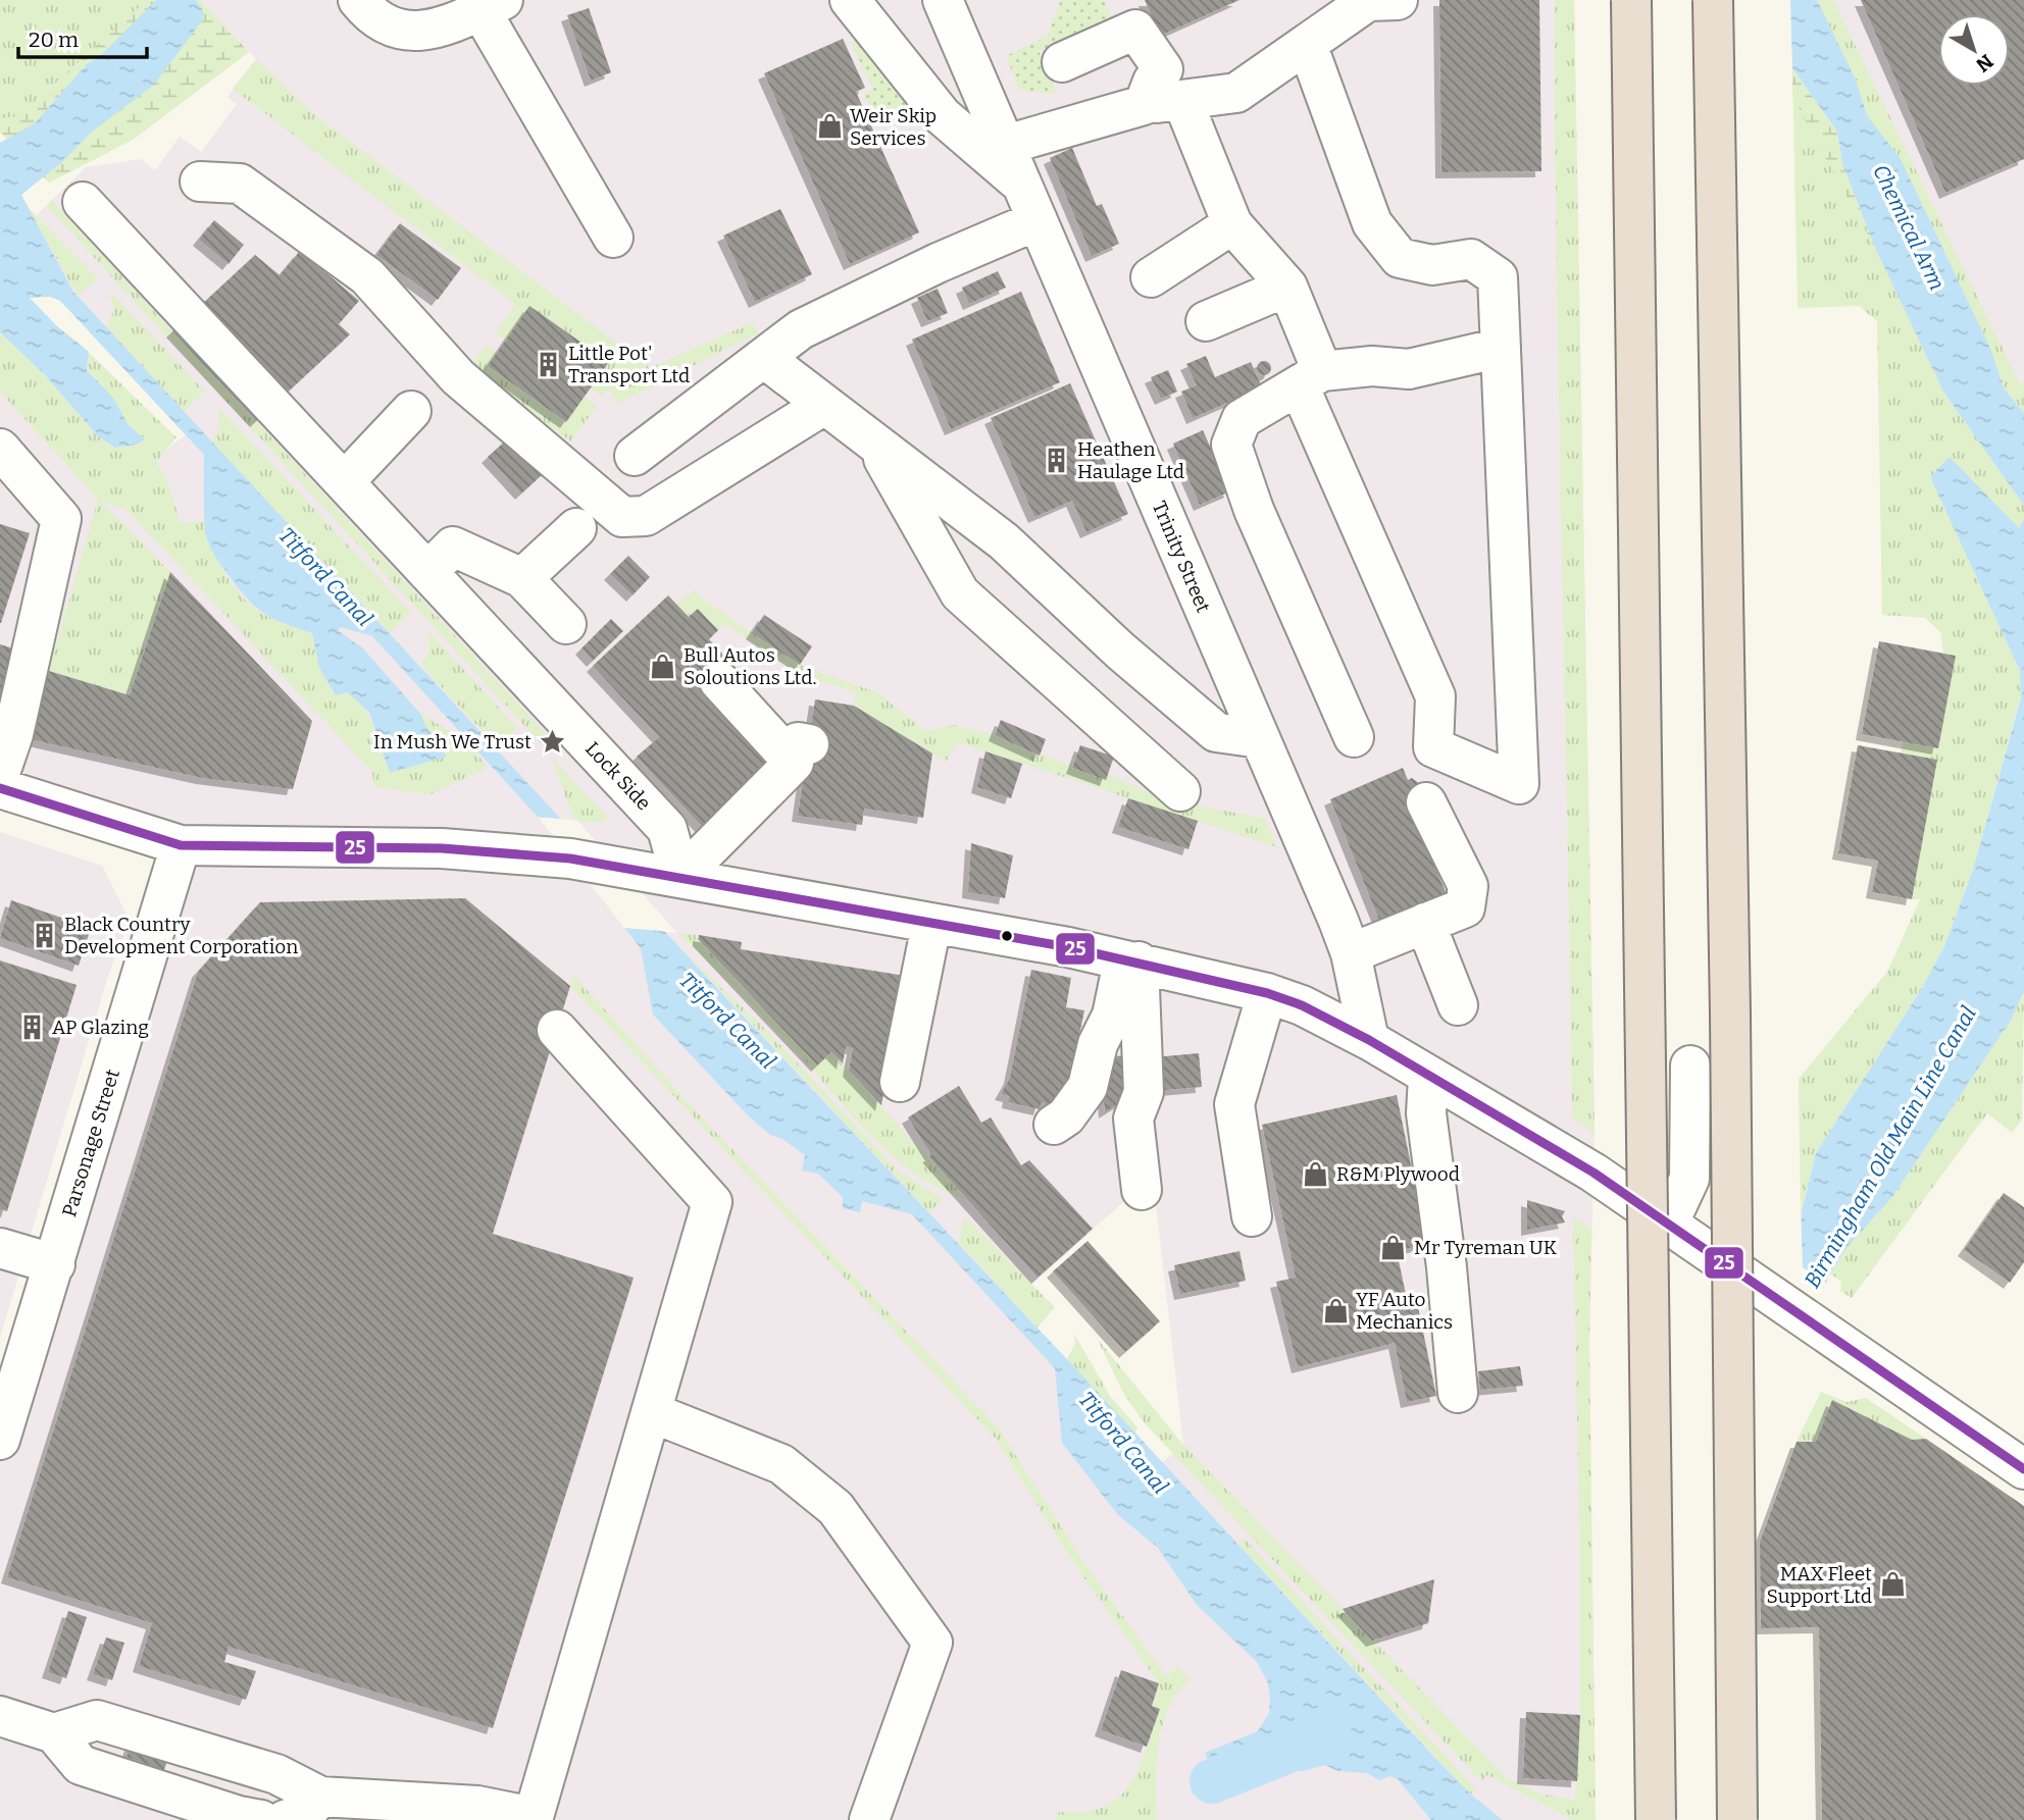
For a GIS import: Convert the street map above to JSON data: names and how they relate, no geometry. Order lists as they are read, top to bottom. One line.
{"streets":{"street":["Trinity Street","Lock Side","Parsonage Street"]},"water":["Chemical Arm","Titford Canal","Birmingham Old Main Line Canal"],"places":{"shop":["Weir Skip Services","Bull Autos Soloutions Ltd.","R&M Plywood","Mr Tyreman UK","YF Auto Mechanics","MAX Fleet Support Ltd"],"building":["Little Pot' Transport Ltd","Heathen Haulage Ltd","Black Country Development Corporation","AP Glazing"],"place":["In Mush We Trust"]},"lines":["transit line 25"],"scale_bar":"20 m","north":"bottom right"}
